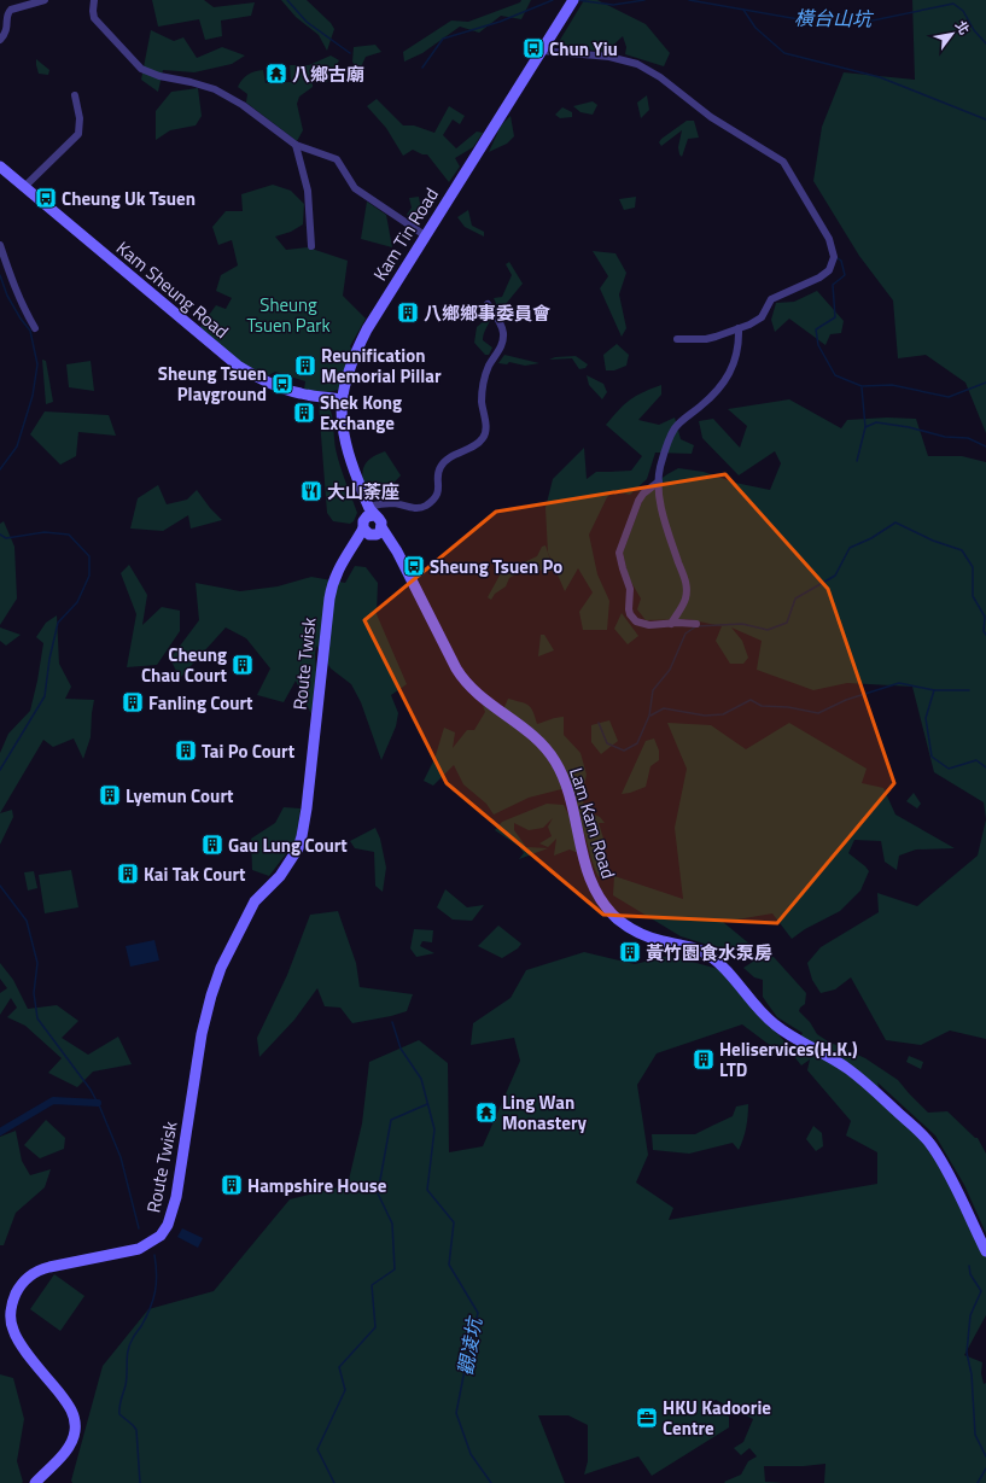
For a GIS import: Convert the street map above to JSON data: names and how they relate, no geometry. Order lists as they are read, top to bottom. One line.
{"streets":{"main road":["Kam Tin Road","Kam Sheung Road","Route Twisk","Lam Kam Road"]},"crossings":[["Kam Tin Road","Kam Sheung Road"],["Kam Tin Road","Route Twisk"],["Kam Tin Road","Lam Kam Road"],["Route Twisk","Lam Kam Road"]],"water":["橫台山坑","觀凌坑"],"parks":["Sheung Tsuen Park"],"places":{"bus stop":["Chun Yiu","Cheung Uk Tsuen","Sheung Tsuen Playground","Sheung Tsuen Po"],"temple":["八鄉古廟","Ling Wan Monastery"],"building":["八鄉鄉事委員會","Reunification Memorial Pillar","Shek Kong Exchange","Cheung Chau Court","Fanling Court","Tai Po Court","Lyemun Court","Gau Lung Court","Kai Tak Court","黃竹園食水泵房","Heliservices(H.K.) LTD","Hampshire House"],"restaurant":["大山荼座"],"office":["HKU Kadoorie Centre"]},"north":"top right"}
